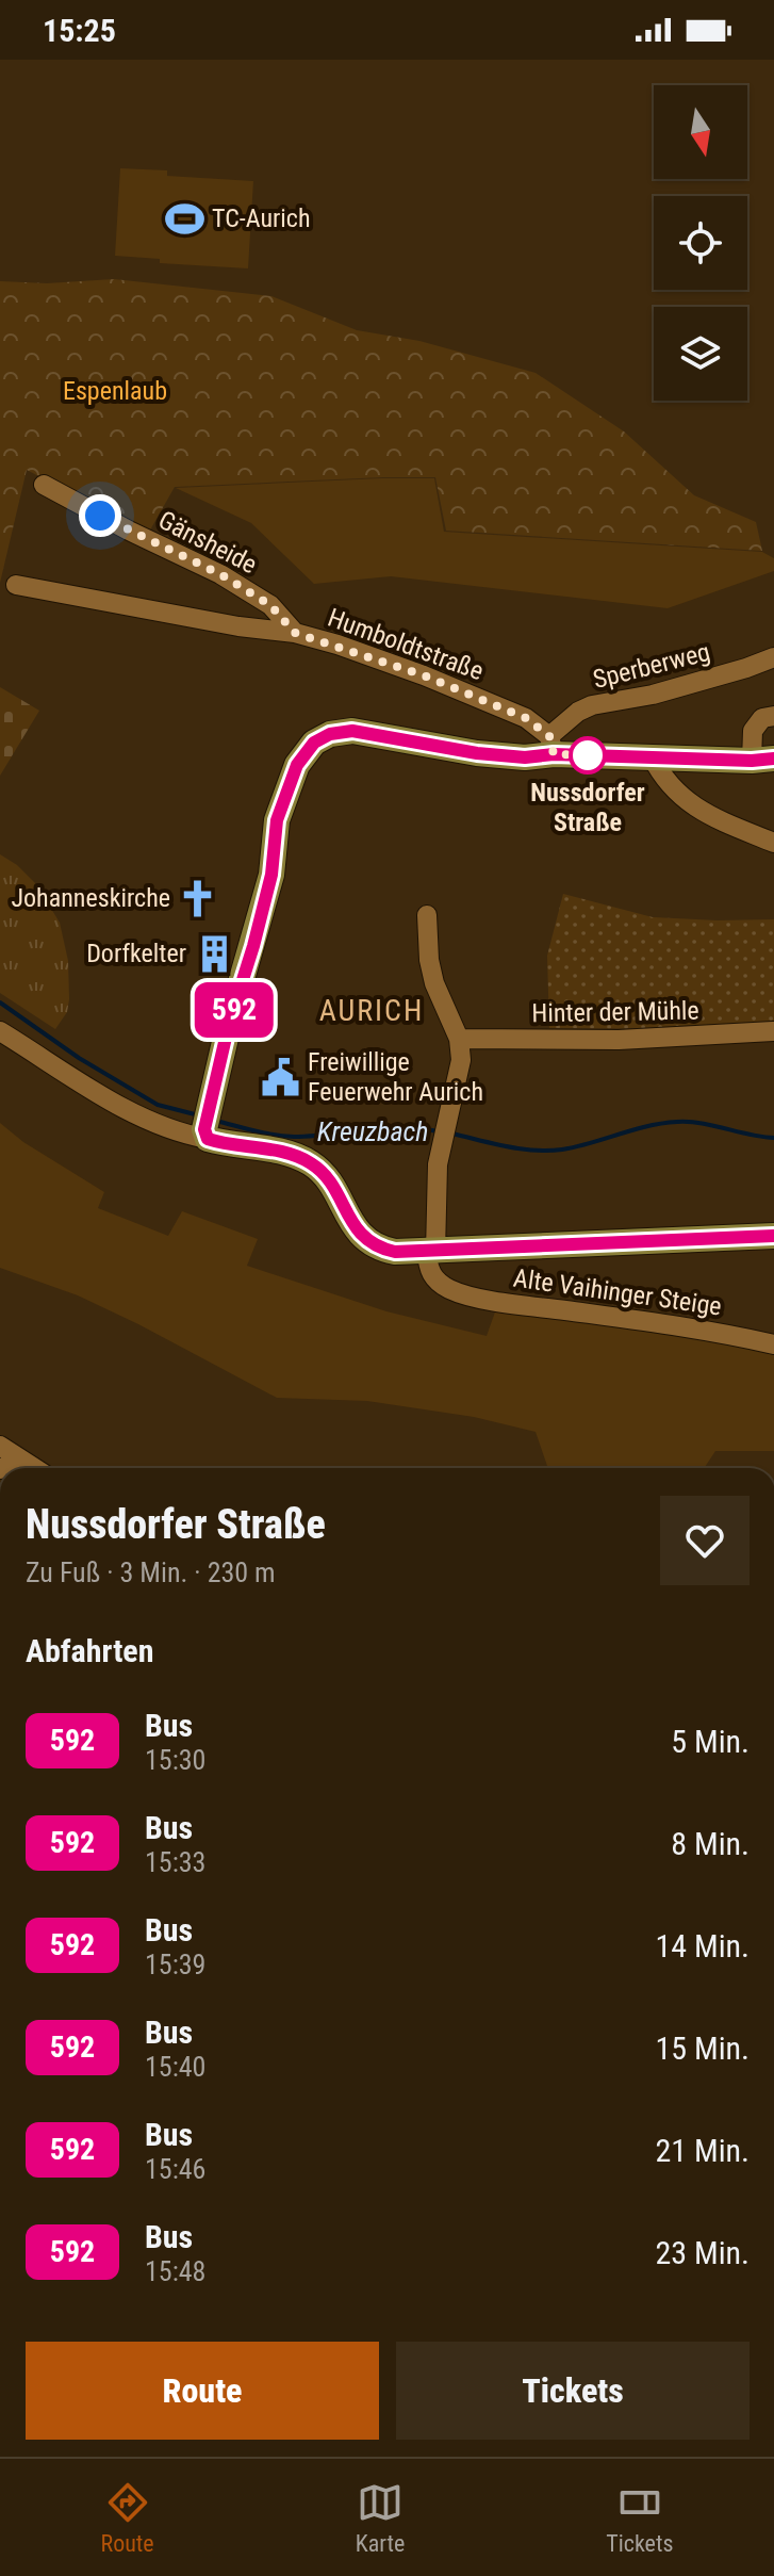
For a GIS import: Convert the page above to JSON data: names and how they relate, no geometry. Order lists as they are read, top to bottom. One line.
{"streets":{"street":["Gänsheide","Humboldtstraße","Sperberweg","Hinter der Mühle","Alte Vaihinger Steige"]},"crossings":[["Gänsheide","Humboldtstraße"],["Humboldtstraße","Sperberweg"]],"districts":["AURICH"],"water":["Kreuzbach"],"parks":["Espenlaub"],"places":{"sports":["TC-Aurich"],"other":["Nussdorfer Straße"],"church":["Johanneskirche"],"building":["Dorfkelter"],"public building":["Freiwillige Feuerwehr Aurich"]},"lines":["bus line 592"],"north":"bottom","page":{"status":"15:25","on_map":"592","heading":[["Nussdorfer Straße","Zu Fuß · 3 Min. · 230 m"],"Abfahrten"],"list":[{"mark":"592","name":"Bus","note":"15:30","value":"5 Min."},{"mark":"592","name":"Bus","note":"15:33","value":"8 Min."},{"mark":"592","name":"Bus","note":"15:39","value":"14 Min."},{"mark":"592","name":"Bus","note":"15:40","value":"15 Min."},{"mark":"592","name":"Bus","note":"15:46","value":"21 Min."},{"mark":"592","name":"Bus","note":"15:48","value":"23 Min."}],"buttons":["Route","Tickets"],"tabs":["Route","Karte","Tickets"]}}
